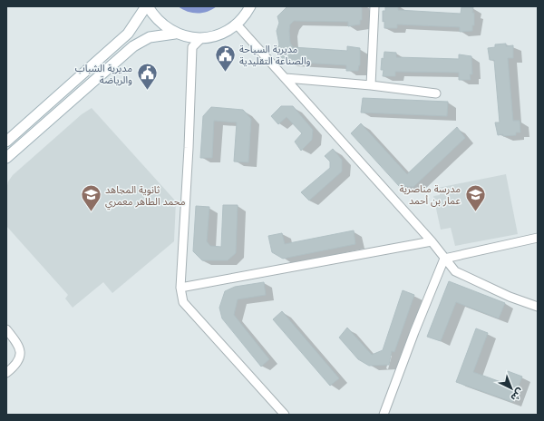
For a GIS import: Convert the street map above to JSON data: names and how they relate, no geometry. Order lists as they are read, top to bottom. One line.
{"places":{"public building":["مديرية السياحة والصناعة التقليدية","مديرية الشباب والرياضة"],"school or university":["مدرسة مناصرية عمار بن أحمد","ثانوية المجاهد محمد الطاهر معمري"]},"north":"bottom right"}
